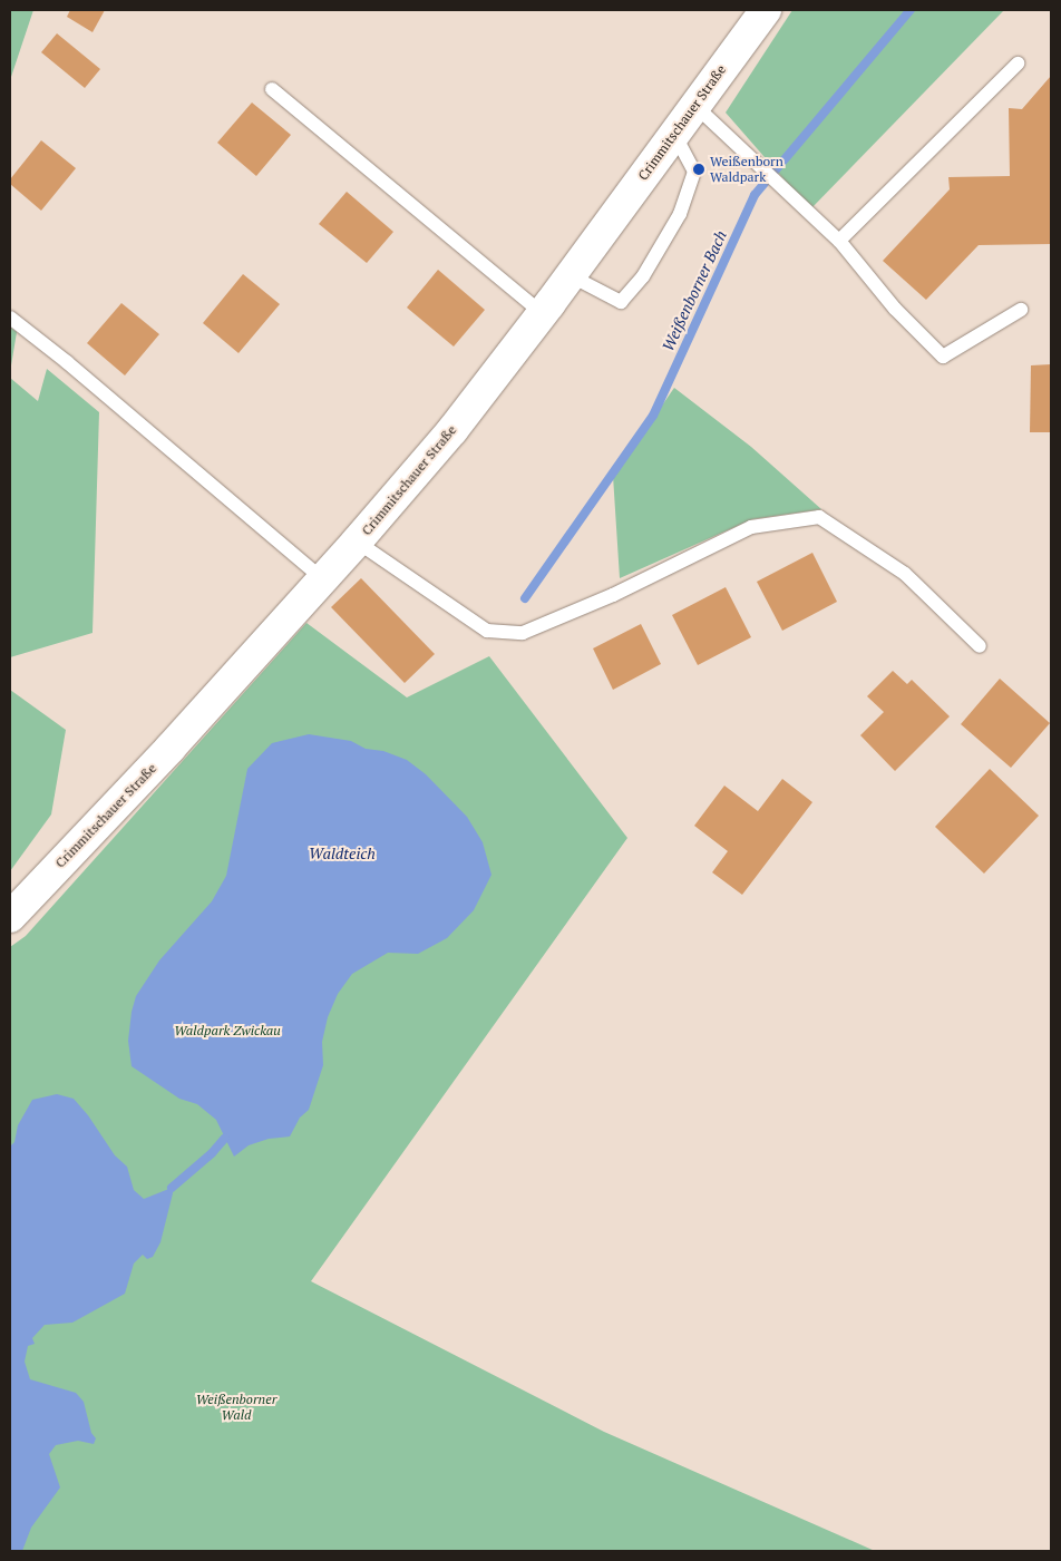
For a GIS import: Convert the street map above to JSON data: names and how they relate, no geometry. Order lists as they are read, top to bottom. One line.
{"streets":{"main road":["Crimmitschauer Straße"]},"water":["Weißenborner Bach","Waldteich"],"parks":["Waldpark Zwickau","Weißenborner Wald"],"places":["Weißenborn Waldpark"]}
